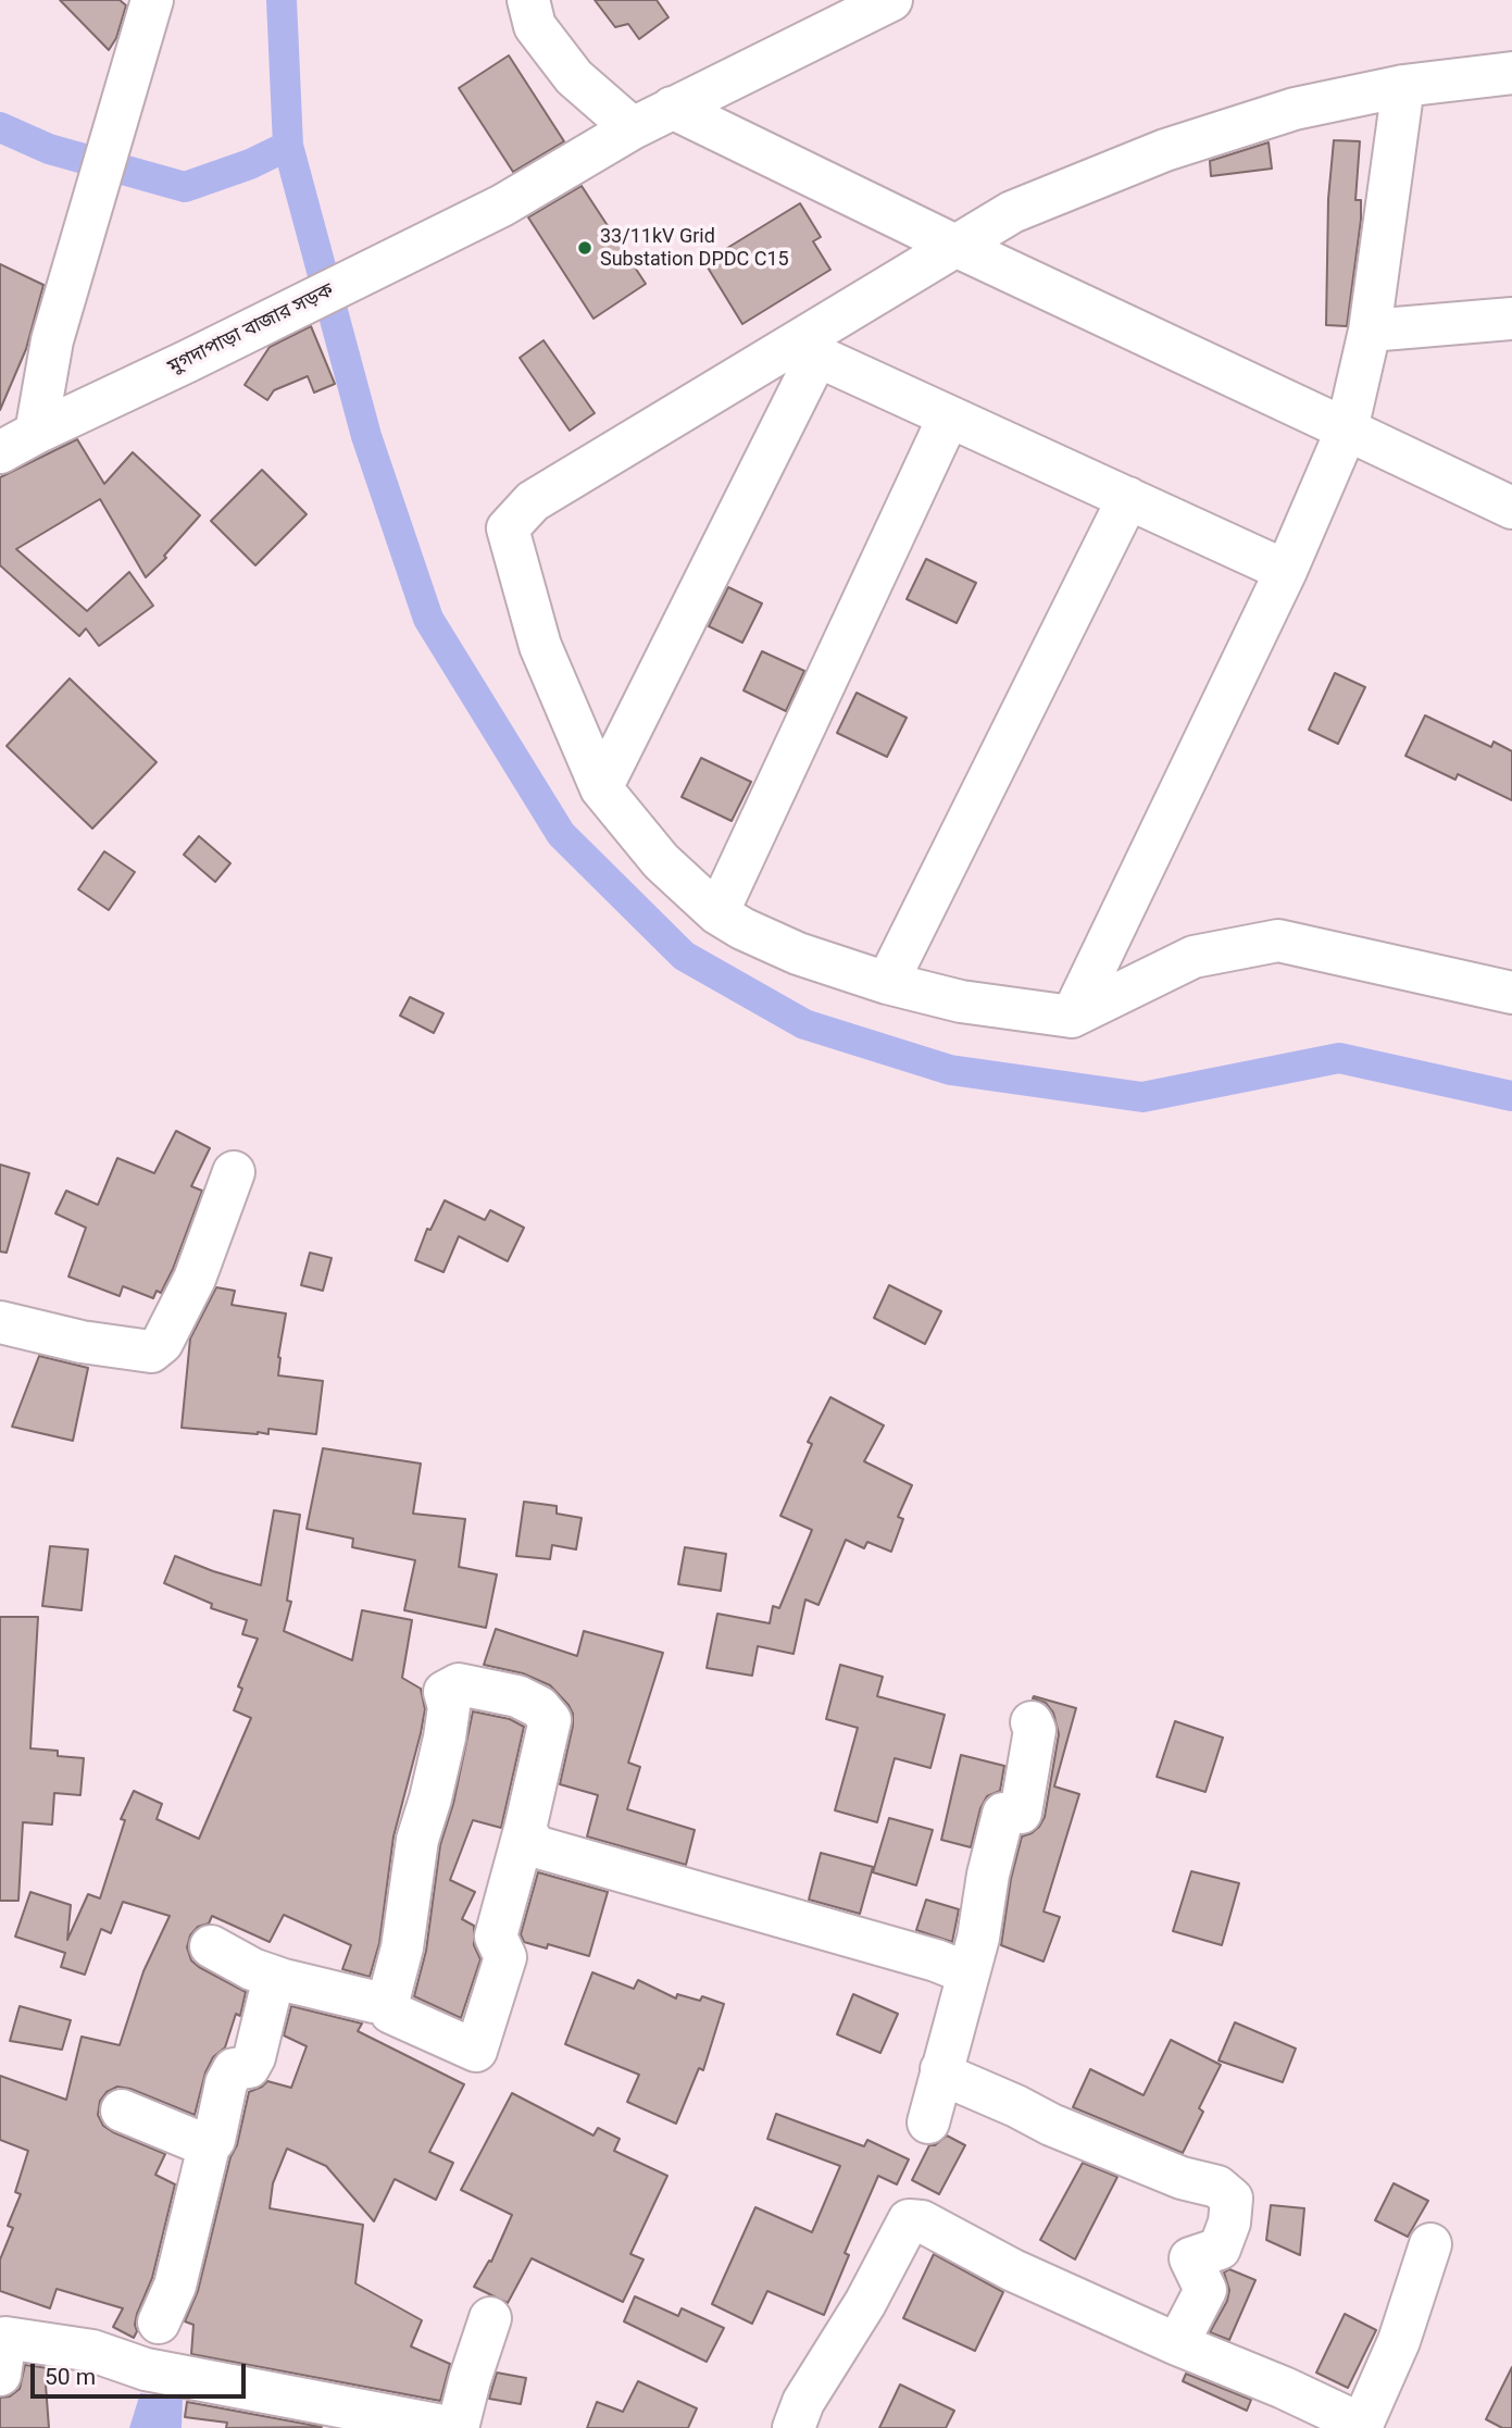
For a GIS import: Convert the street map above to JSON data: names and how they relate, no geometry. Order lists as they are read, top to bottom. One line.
{"streets":{"street":["মুগদাপাড়া বাজার সড়ক"]},"places":["33/11kV Grid Substation DPDC C15"],"scale_bar":"50 m"}
